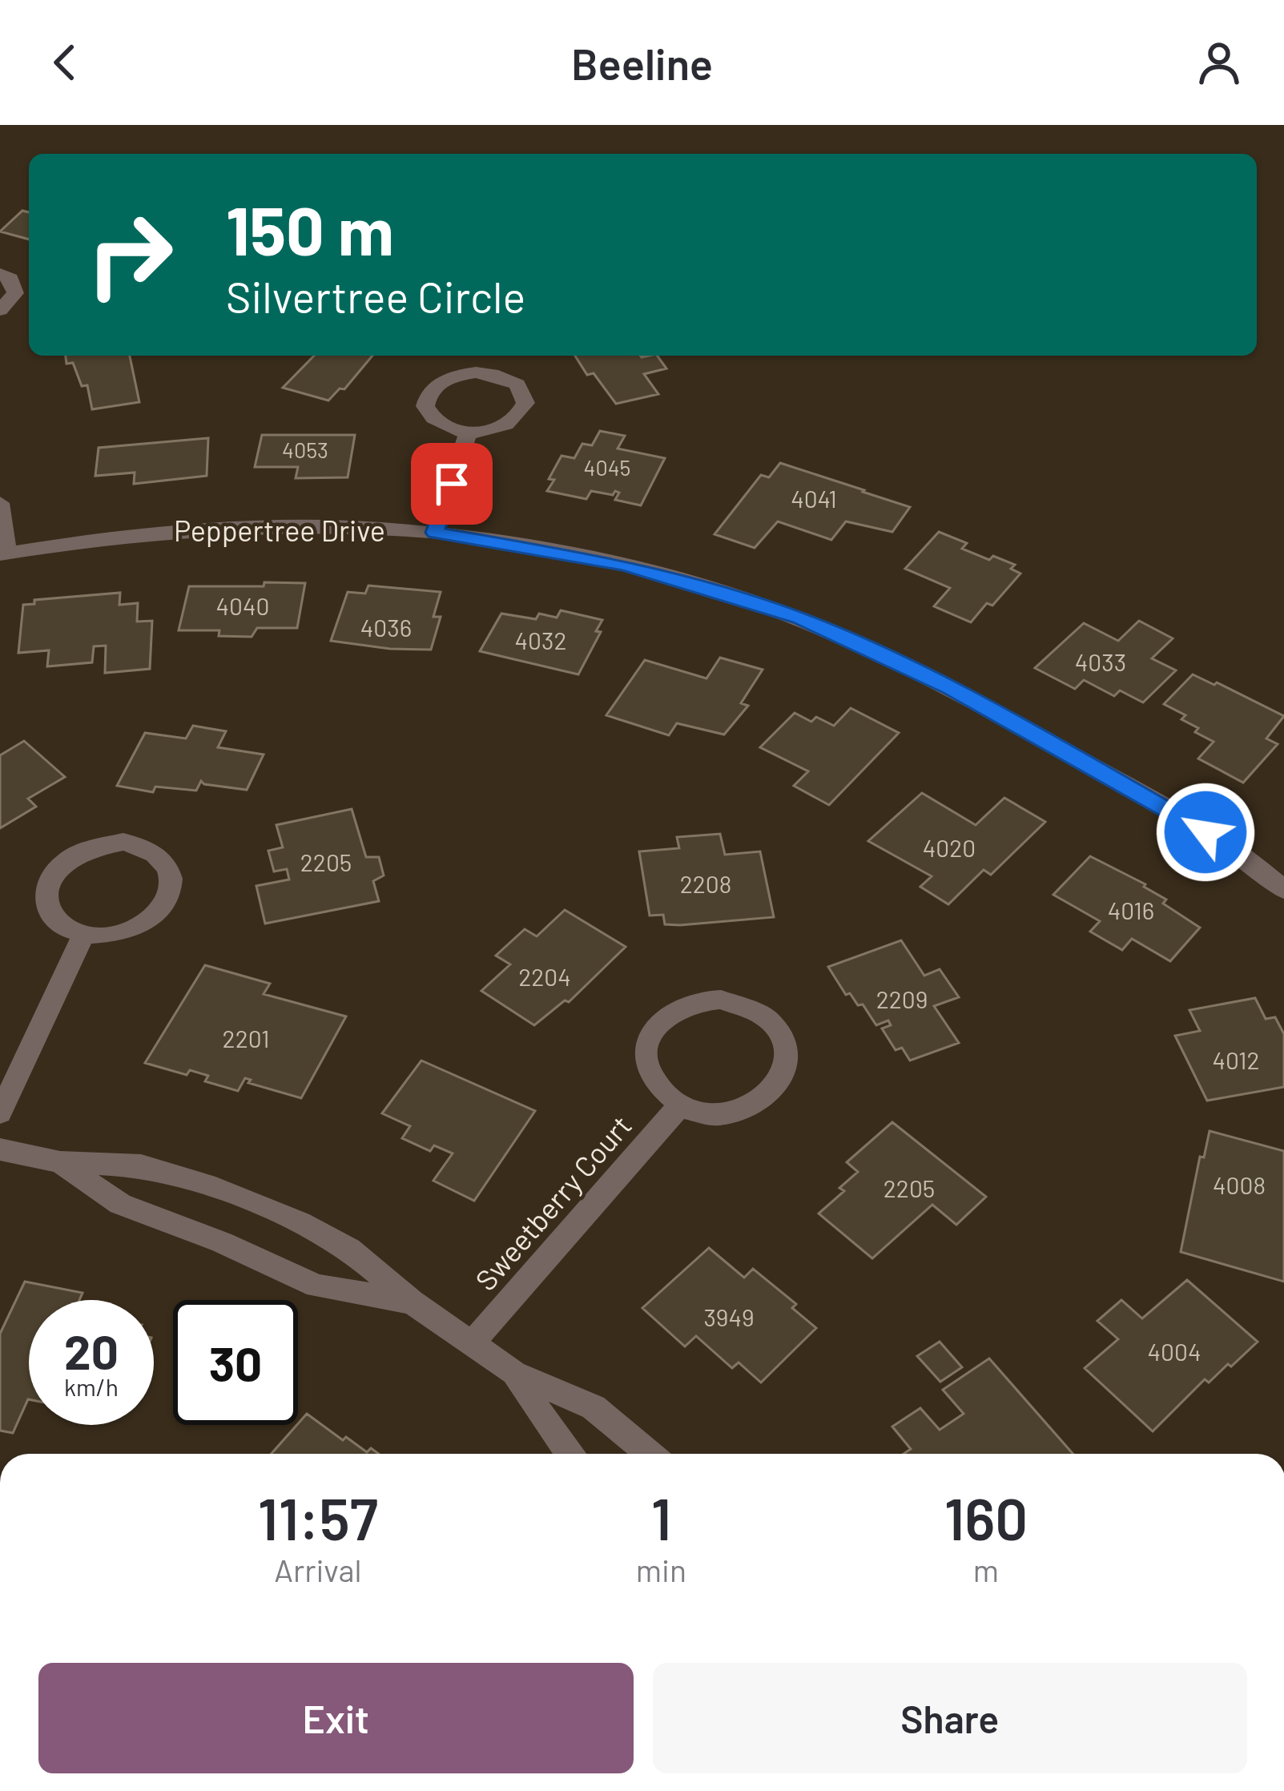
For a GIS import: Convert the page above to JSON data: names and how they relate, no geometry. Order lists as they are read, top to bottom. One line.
{"streets":{"street":["Peppertree Drive","Sweetberry Court"]},"house_numbers":["4053","4045","4041","4040","4036","4032","4033","4020","2205","2208","4016","2204","2209","2201","4012","4008","2205","3949","4004"],"page":{"header":"Beeline","turn":["150 m","Silvertree Circle"],"speed":"20 km/h","limit":"30","eta":["11:57","Arrival","1","min","160","m"],"buttons":["Exit","Share"]}}
